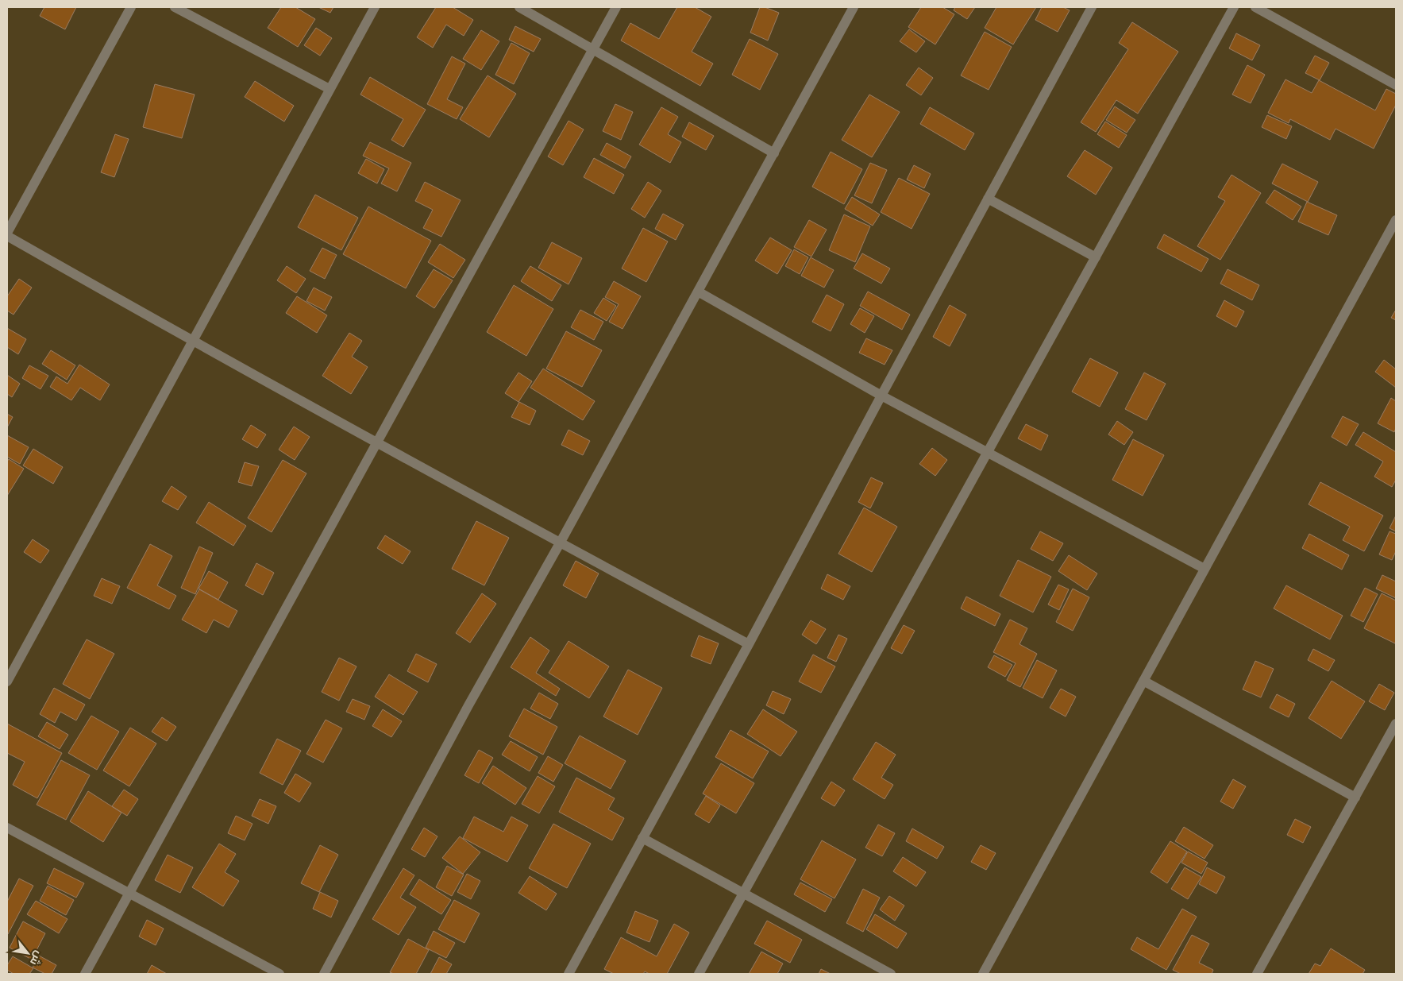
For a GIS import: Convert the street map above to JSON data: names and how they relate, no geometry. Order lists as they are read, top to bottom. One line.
{"north":"bottom right"}
